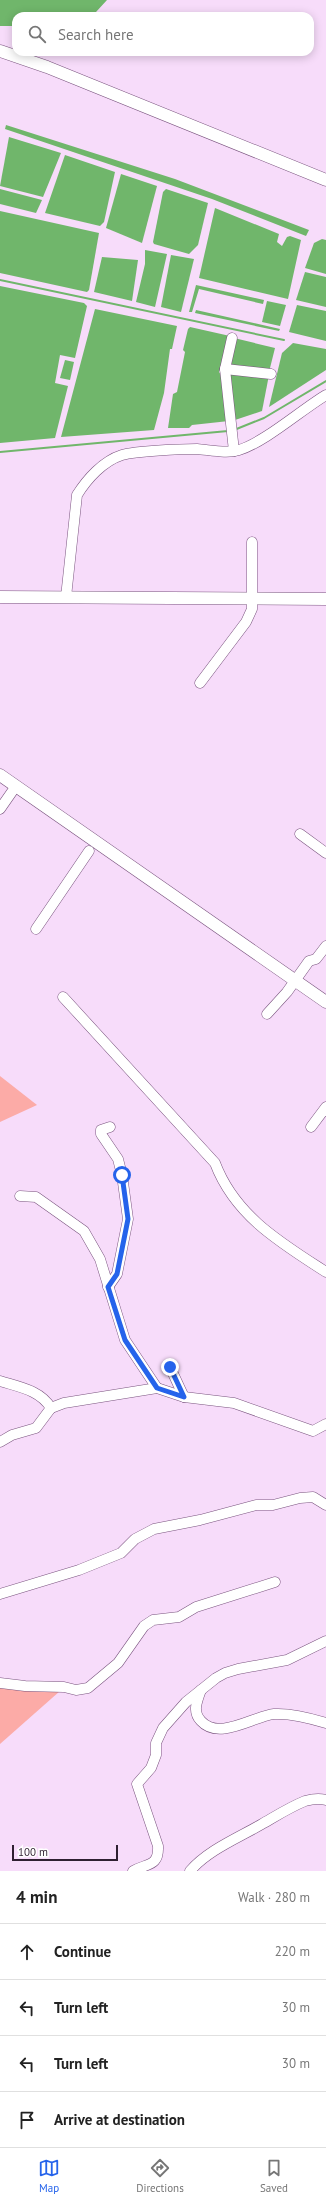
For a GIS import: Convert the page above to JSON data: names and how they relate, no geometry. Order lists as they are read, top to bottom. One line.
{"scale_bar":"100 m","page":{"search":"Search here","scale":"100 m","heading":["4 min","Walk · 280 m"],"list":[["Continue","220 m"],["Turn left","30 m"],["Turn left","30 m"],"Arrive at destination"],"nav":["Map","Directions","Saved"]}}
